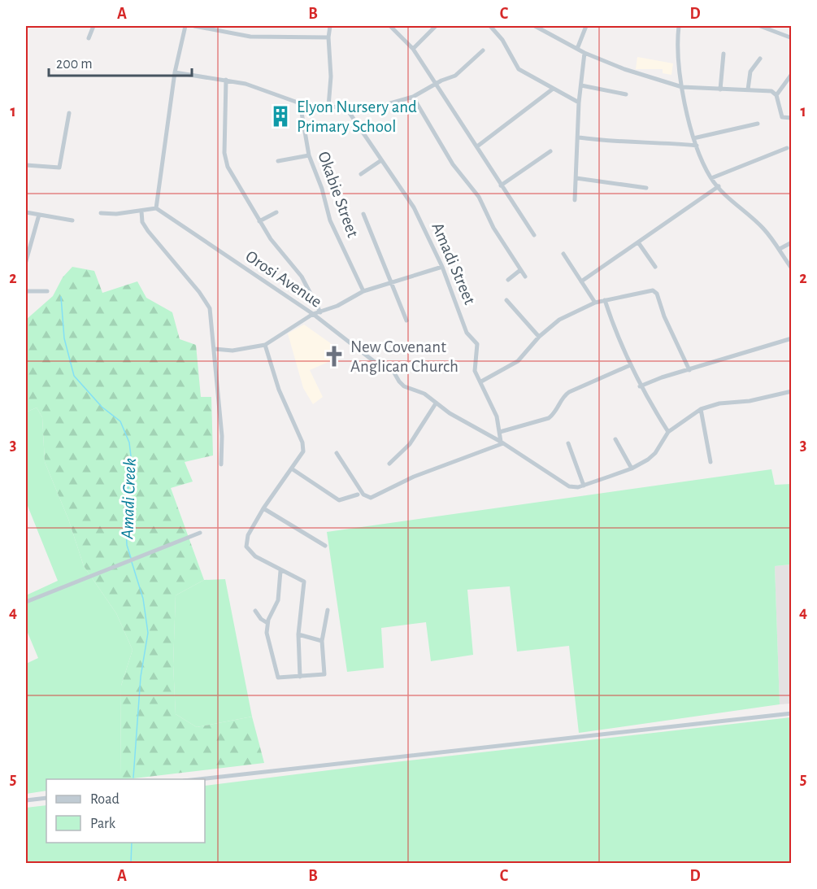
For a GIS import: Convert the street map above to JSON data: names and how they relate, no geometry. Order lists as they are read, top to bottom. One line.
{"streets":{"street":["Okabie Street","Amadi Street","Orosi Avenue"]},"crossings":[["Amadi Street","Orosi Avenue"]],"water":["Amadi Creek"],"places":{"building":["Elyon Nursery and Primary School"],"church":["New Covenant Anglican Church"]},"legend":["Road","Park"],"scale_bar":"200 m","grid":{"columns":["A","B","C","D"],"rows":["1","2","3","4","5"]}}
